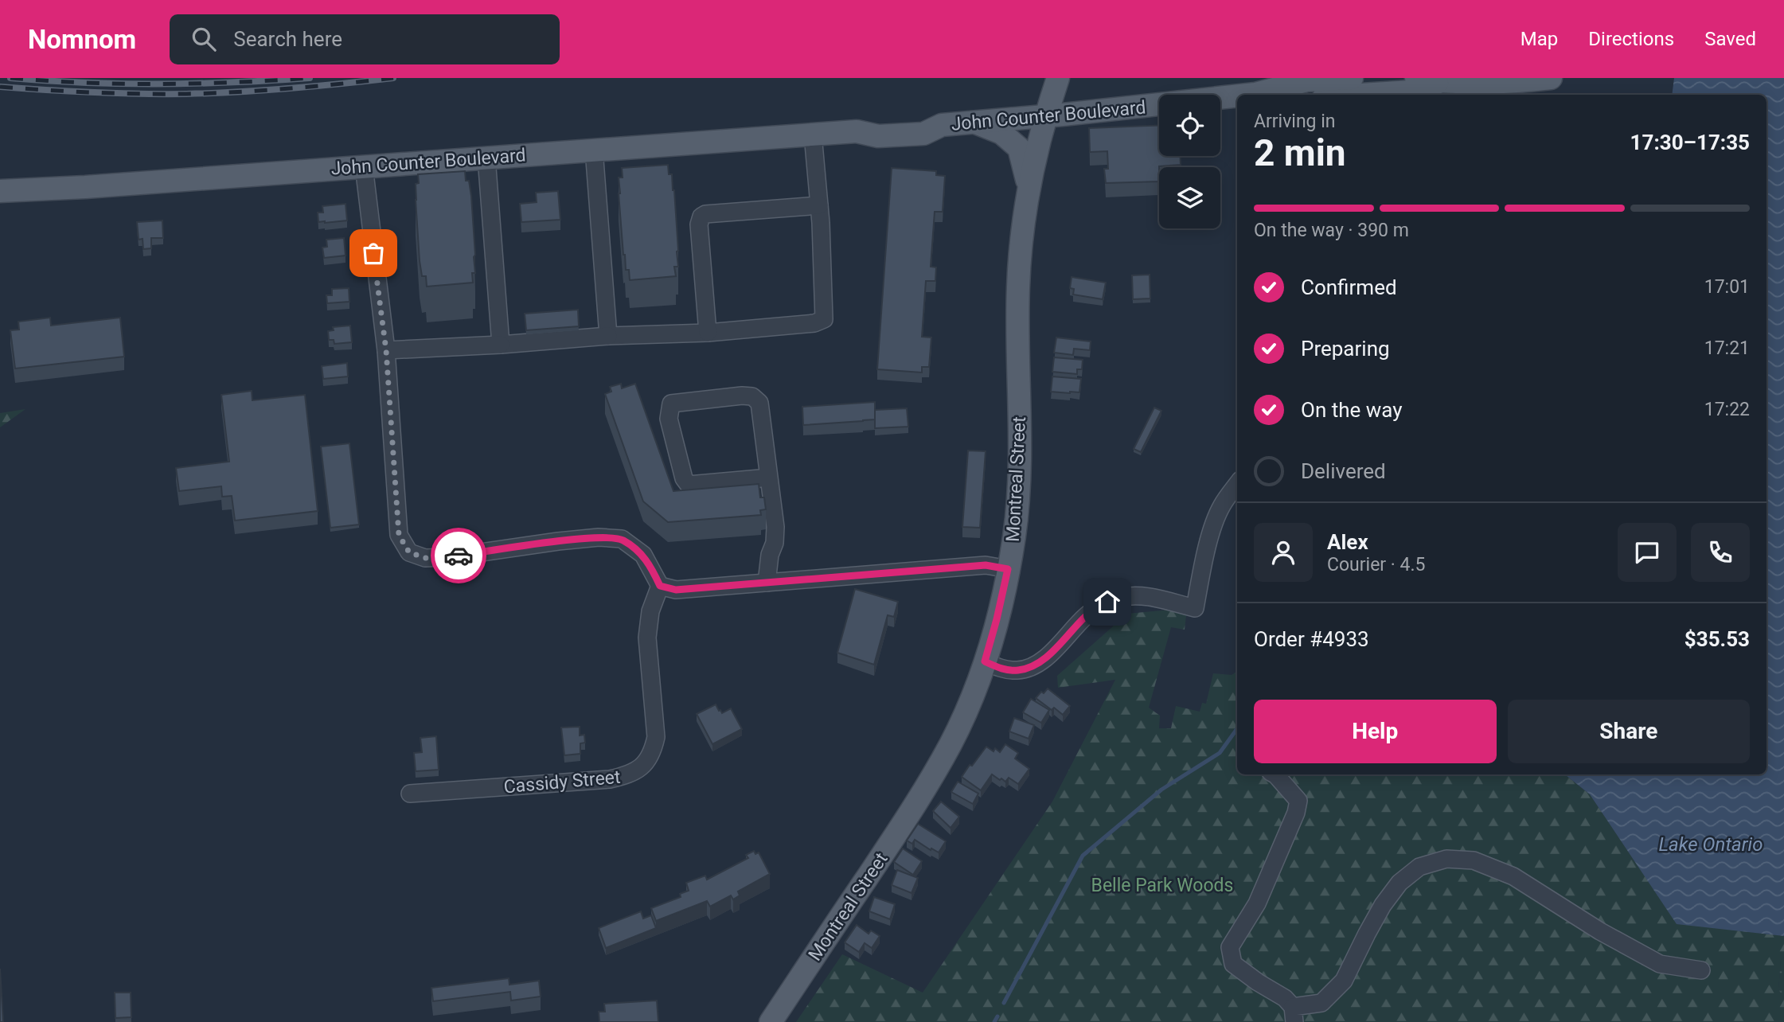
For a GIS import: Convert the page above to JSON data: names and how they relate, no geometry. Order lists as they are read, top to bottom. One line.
{"streets":{"main road":["John Counter Boulevard","Montreal Street"],"street":["Cassidy Street"]},"crossings":[["John Counter Boulevard","Montreal Street"]],"water":["Lake Ontario"],"parks":["Belle Park Woods"],"page":{"header":"Nomnom","search":"Search here","nav":["Map","Directions","Saved"],"heading":["2 min","Arriving in","17:30–17:35"],"panel":["Alex","Courier · 4.5","Order #4933","$35.53"],"bar":"On the way · 390 m","list":[["Confirmed","17:01"],["Preparing","17:21"],["On the way","17:22"],"Delivered"],"buttons":["Help","Share"]}}
